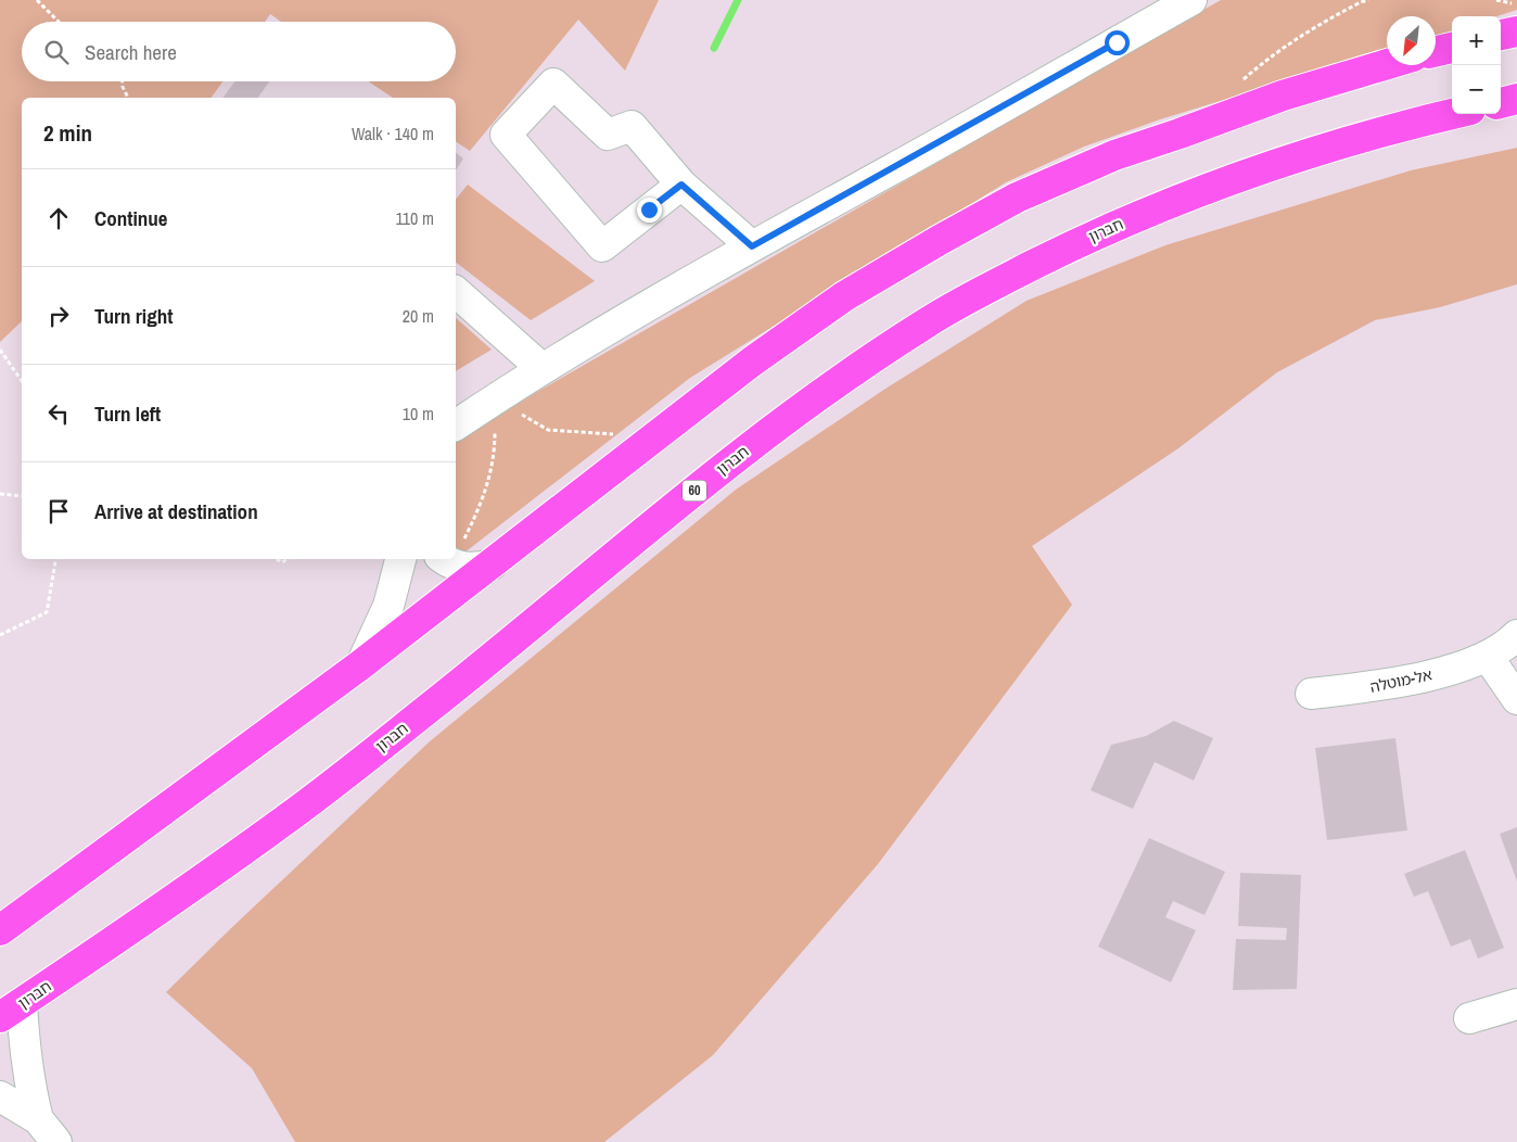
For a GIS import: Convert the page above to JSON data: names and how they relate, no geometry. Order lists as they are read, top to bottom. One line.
{"streets":{"highway":["חברון","60"],"street":["אל-מוטלה"]},"north":"bottom left","page":{"map_buttons":["+","−"],"search":"Search here","heading":["2 min","Walk · 140 m"],"list":[["Continue","110 m"],["Turn right","20 m"],["Turn left","10 m"],"Arrive at destination"]}}
